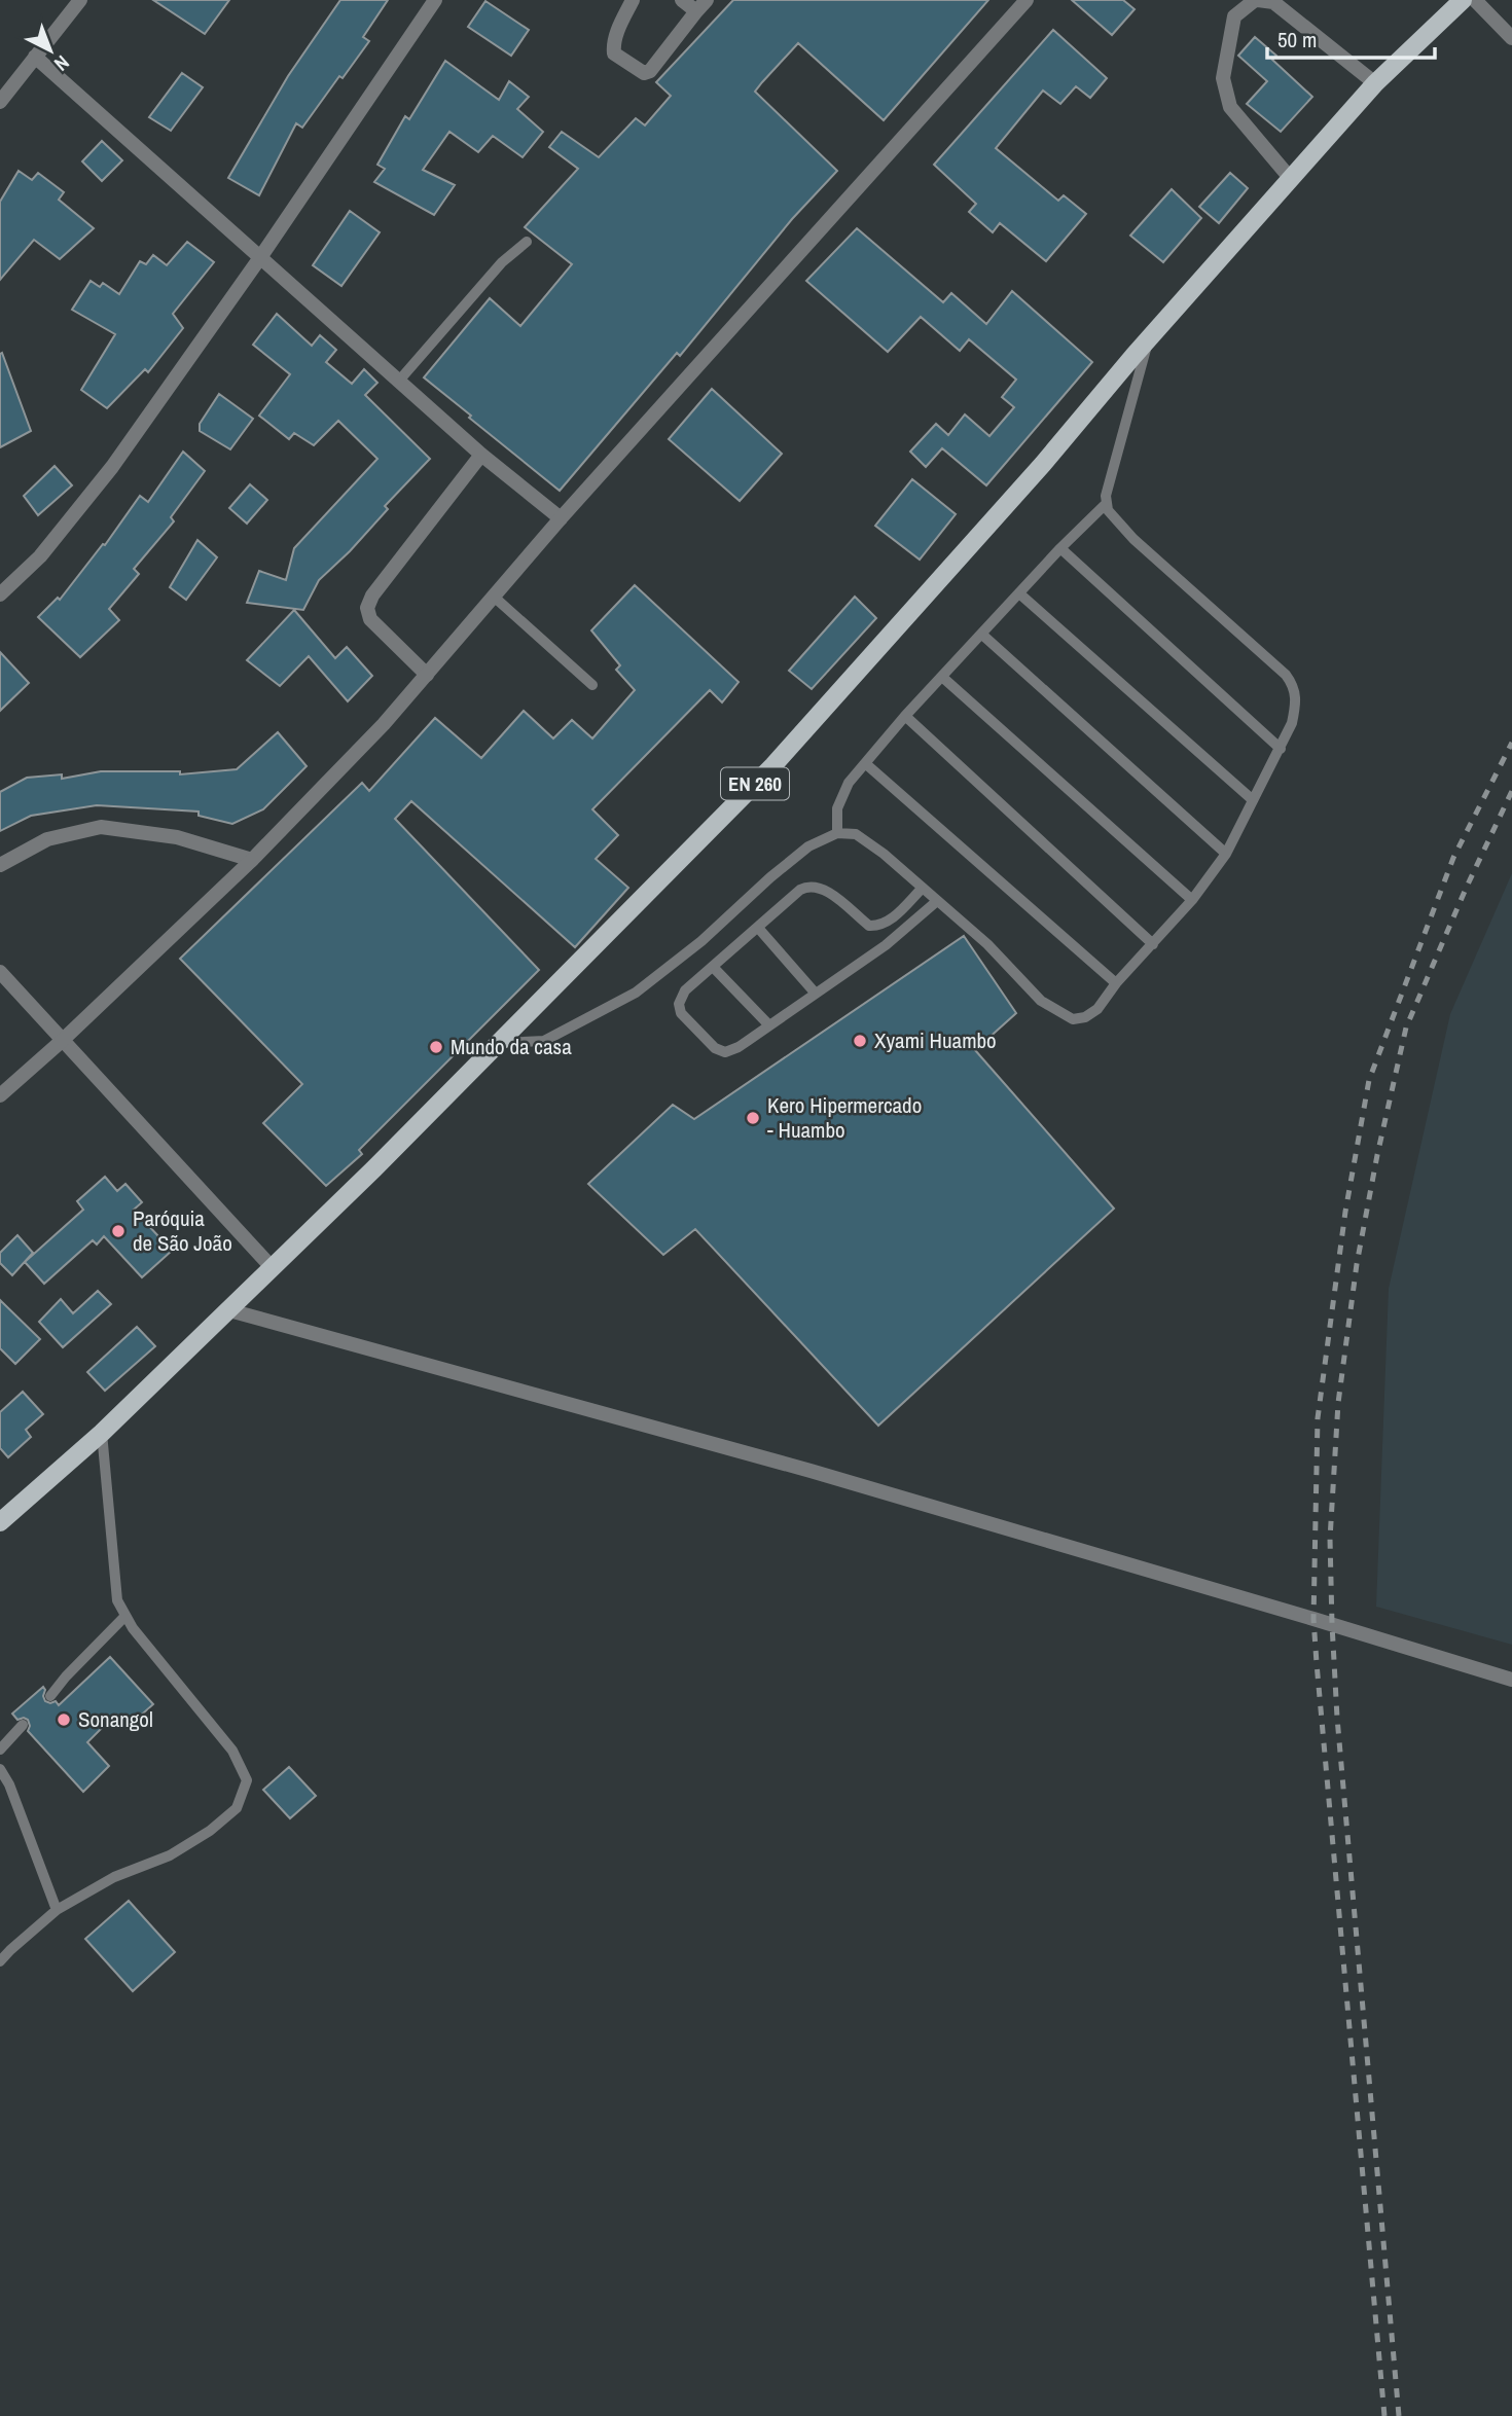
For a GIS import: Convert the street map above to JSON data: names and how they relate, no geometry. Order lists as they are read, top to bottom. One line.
{"streets":{"main road":["EN 260"]},"places":["Xyami Huambo","Mundo da casa","Kero Hipermercado - Huambo","Paróquia de São João","Sonangol"],"scale_bar":"50 m","north":"bottom right"}
